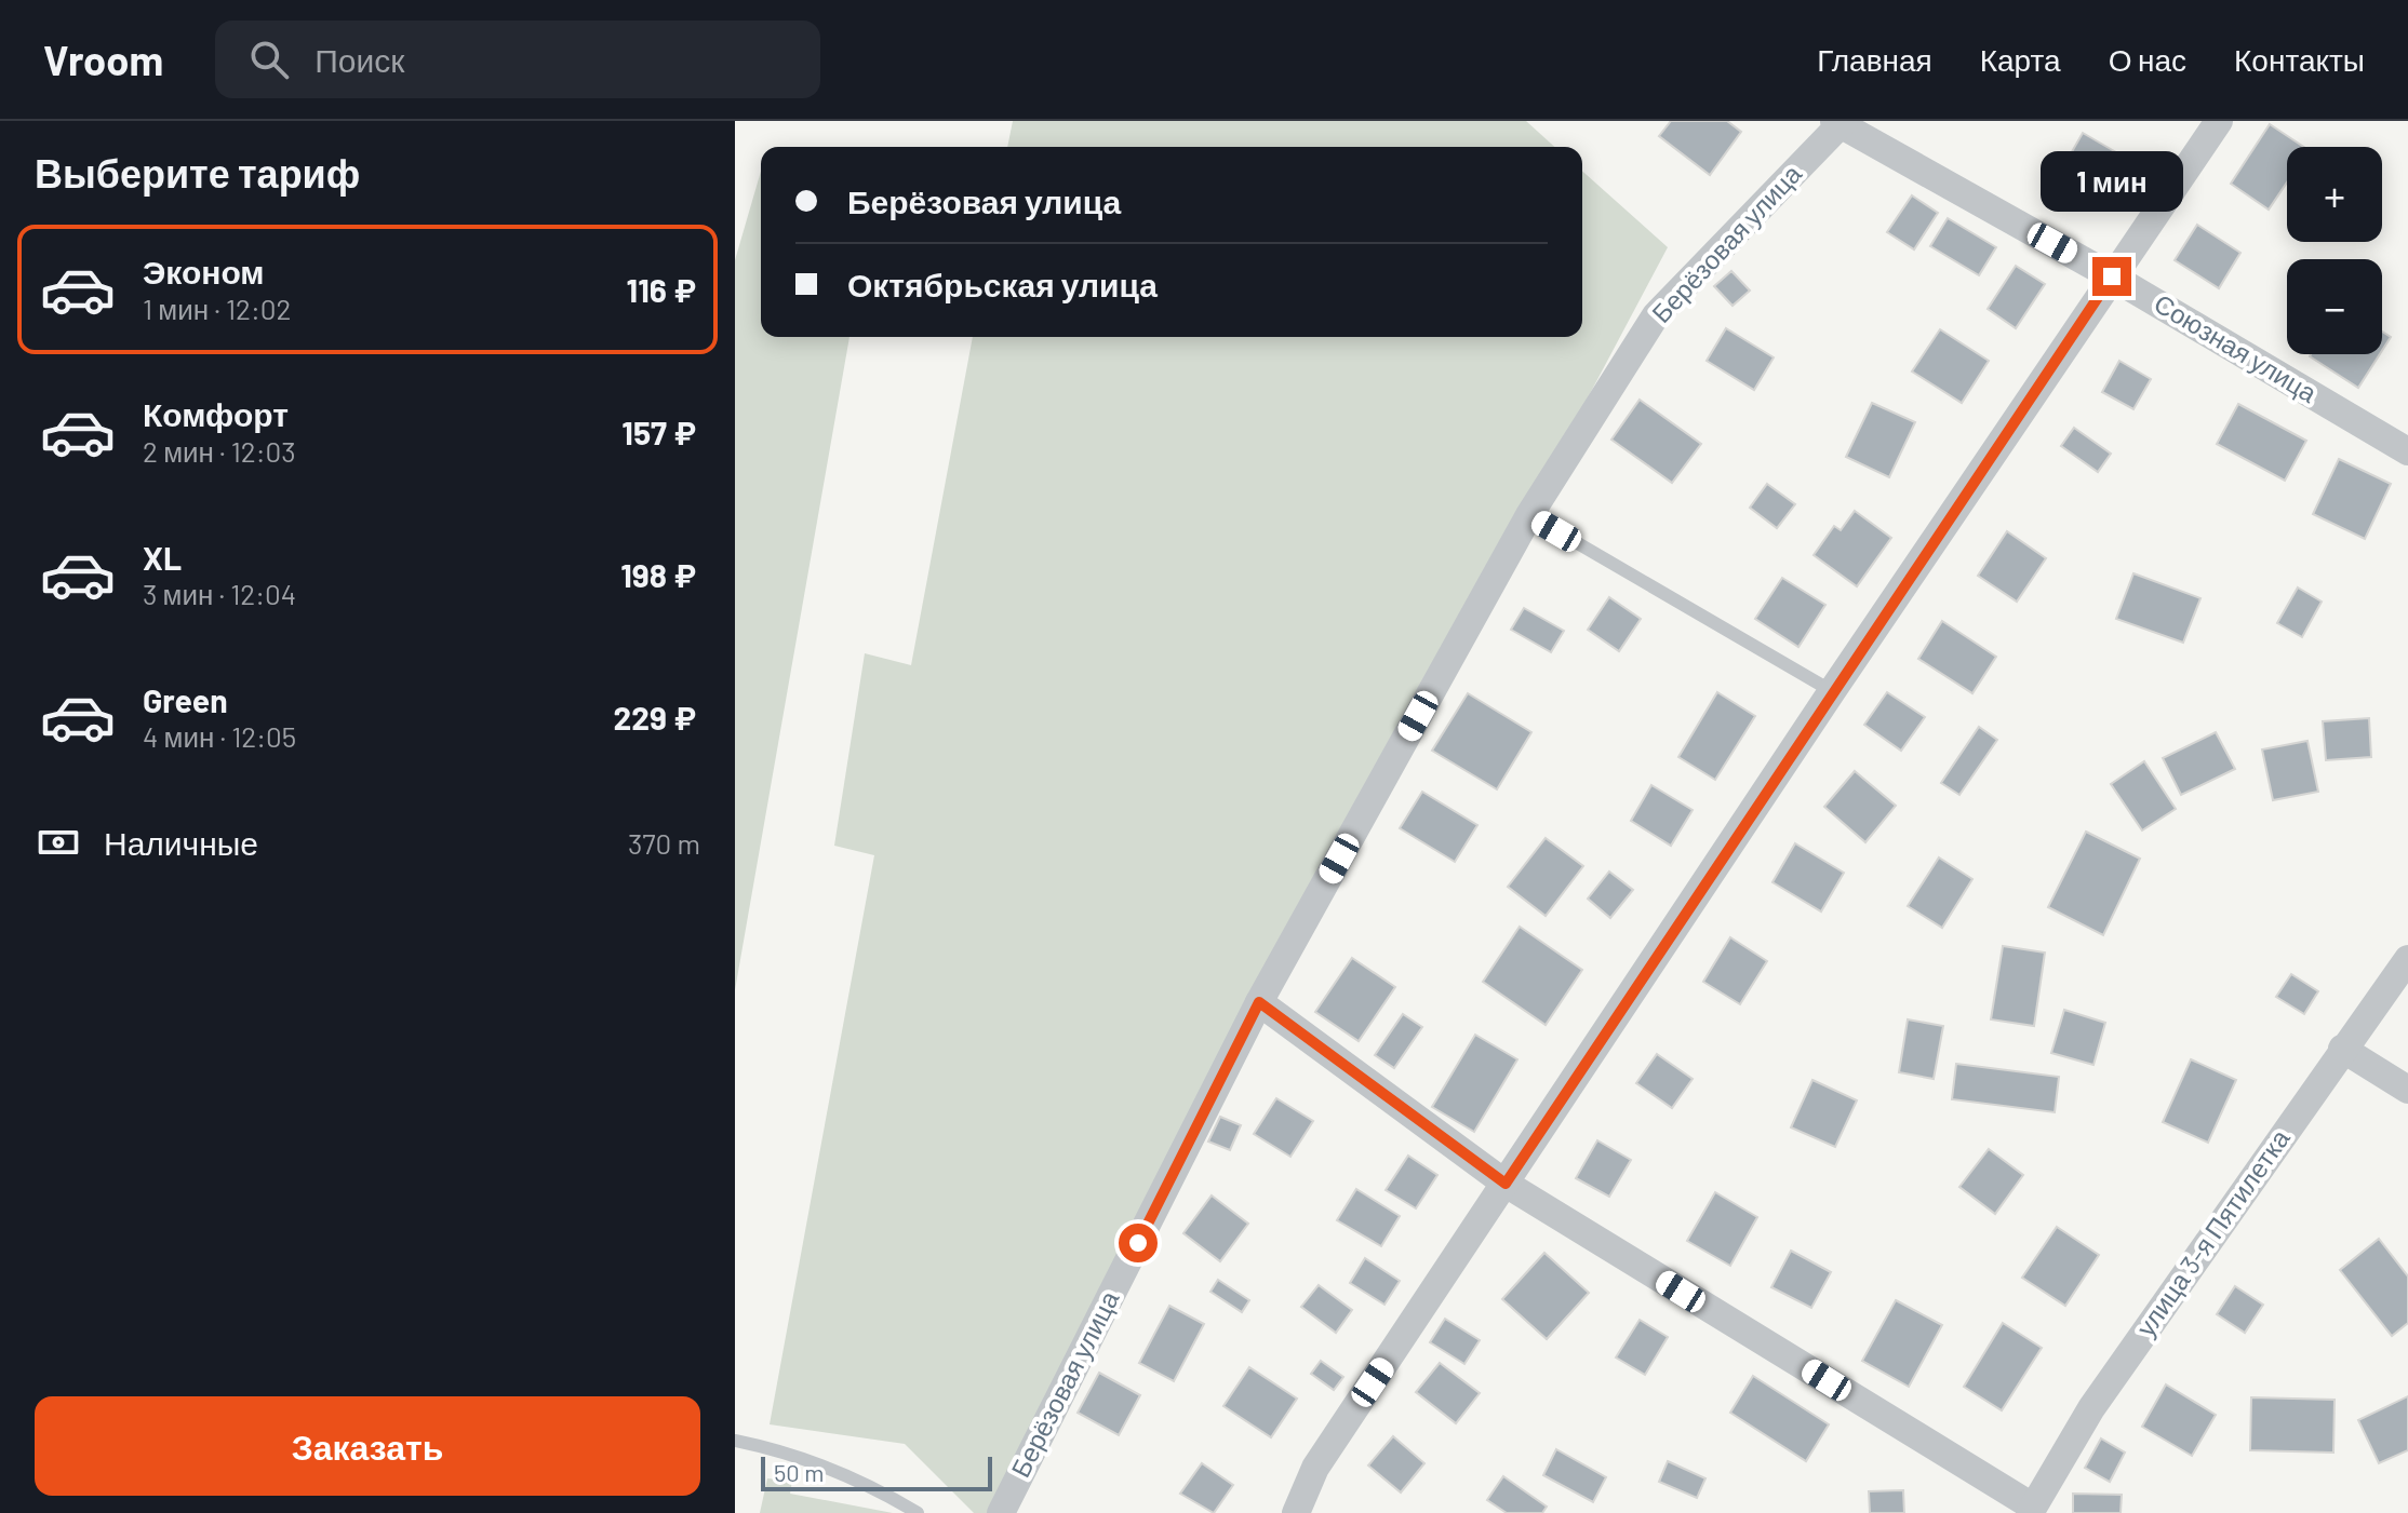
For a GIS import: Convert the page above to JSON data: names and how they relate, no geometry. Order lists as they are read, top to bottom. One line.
{"streets":{"street":["Берёзовая улица","Союзная улица","улица 3-я Пятилетка"]},"crossings":[["Берёзовая улица","Союзная улица"]],"scale_bar":"50 m","page":{"header":"Vroom","search":"Поиск","nav":["Главная","Карта","О нас","Контакты"],"heading":"Выберите тариф","map_buttons":["+","−"],"banner":["Берёзовая улица","Октябрьская улица"],"bubble":"1 мин","list":[{"name":"Эконом","note":"1 мин · 12:02","value":"116 ₽"},{"name":"Комфорт","note":"2 мин · 12:03","value":"157 ₽"},{"name":"XL","note":"3 мин · 12:04","value":"198 ₽"},{"name":"Green","note":"4 мин · 12:05","value":"229 ₽"}],"pay":["Наличные","370 m"],"buttons":"Заказать","scale":"50 m"}}
